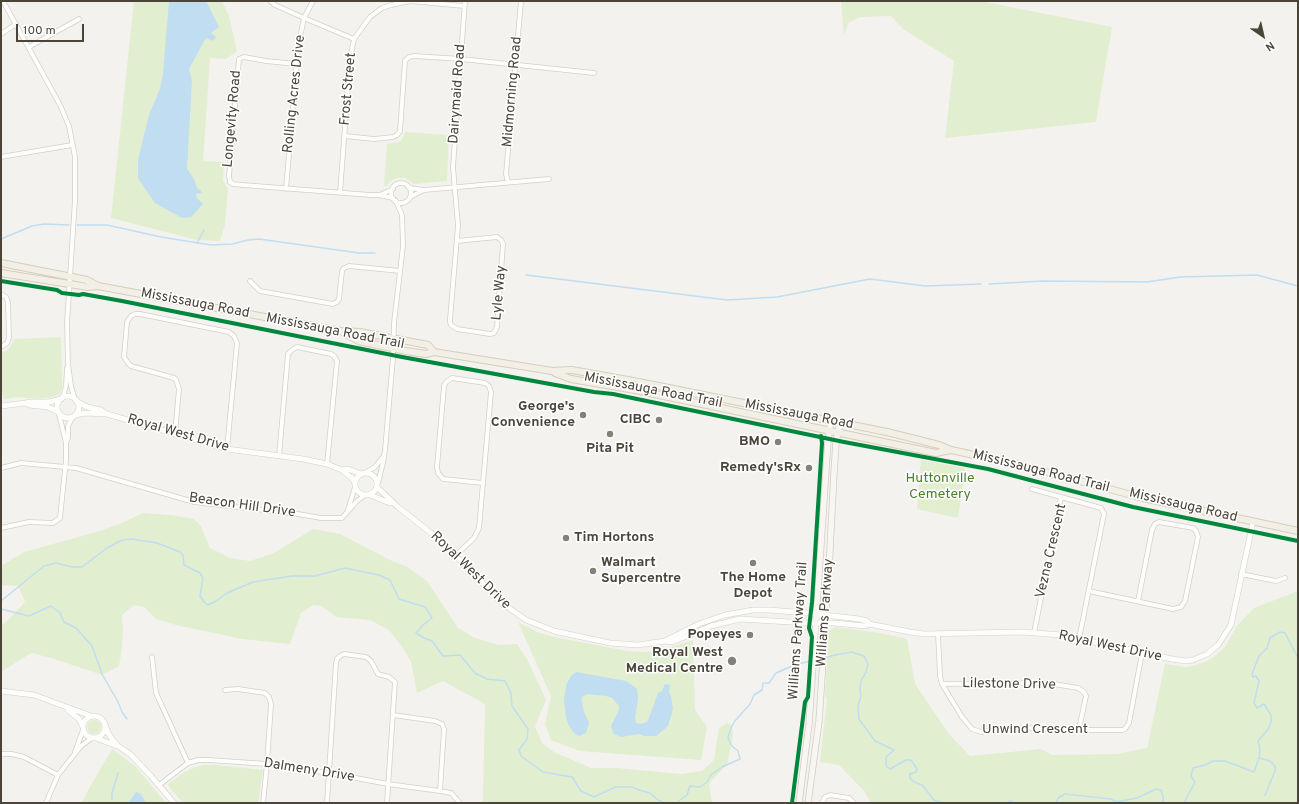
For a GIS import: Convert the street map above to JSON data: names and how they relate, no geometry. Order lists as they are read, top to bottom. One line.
{"streets":{"main road":["Mississauga Road","Williams Parkway"],"street":["Frost Street","Midmorning Road","Rolling Acres Drive","Dairymaid Road","Longevity Road","Lyle Way","Royal West Drive","Beacon Hill Drive","Vezna Crescent","Lilestone Drive","Unwind Crescent","Dalmeny Drive"],"cycle path":["Mississauga Road Trail","Williams Parkway Trail"]},"crossings":[["Frost Street","Dairymaid Road"],["Frost Street","Longevity Road"],["Rolling Acres Drive","Longevity Road"],["Dairymaid Road","Lyle Way"],["Mississauga Road","Royal West Drive"],["Mississauga Road","Williams Parkway"],["Royal West Drive","Beacon Hill Drive"],["Royal West Drive","Vezna Crescent"],["Royal West Drive","Williams Parkway"],["Royal West Drive","Unwind Crescent"],["Lilestone Drive","Unwind Crescent"]],"parks":["Huttonville Cemetery"],"places":["George's Convenience","CIBC","Pita Pit","BMO","Remedy'sRx","Tim Hortons","The Home Depot","Walmart Supercentre","Popeyes","Royal West Medical Centre"],"scale_bar":"100 m","north":"bottom right"}
